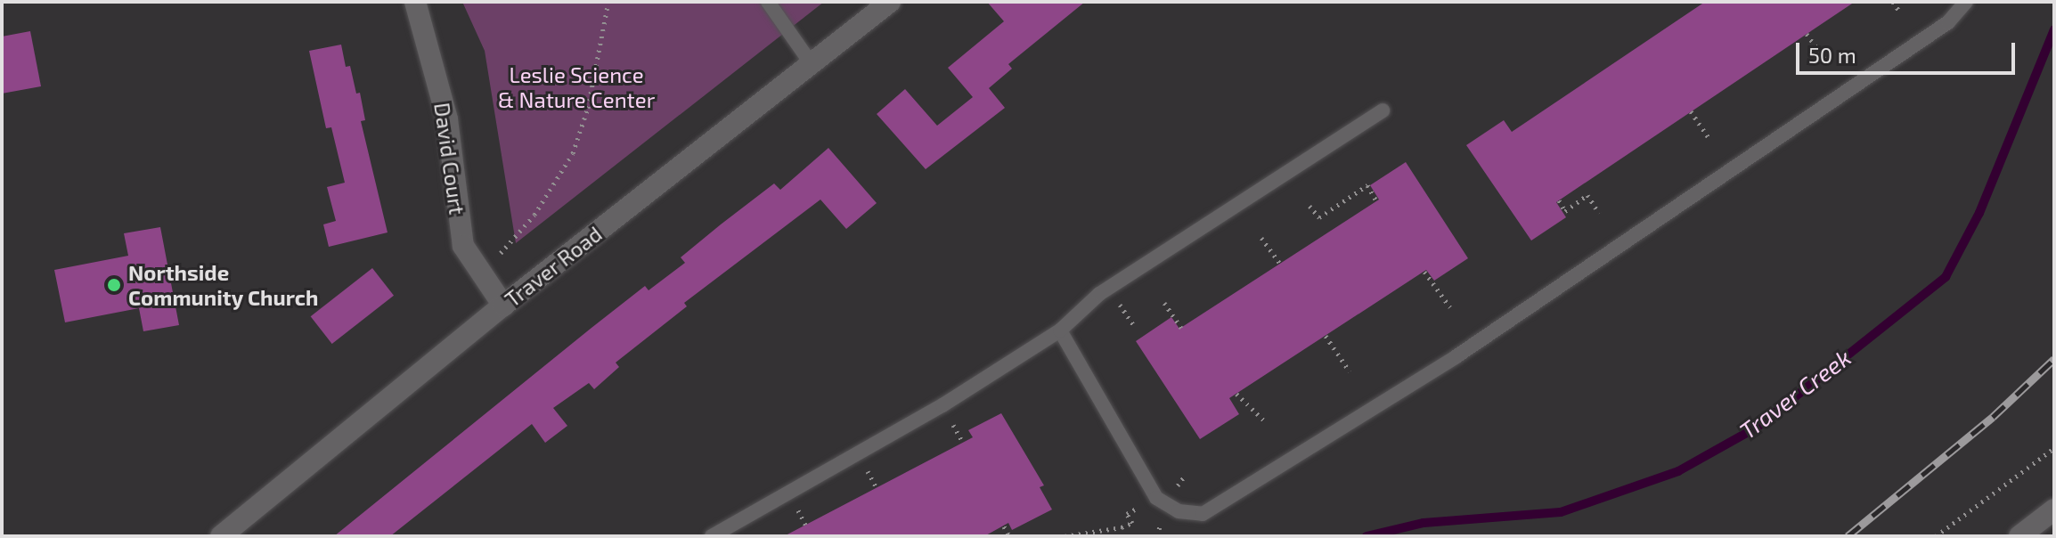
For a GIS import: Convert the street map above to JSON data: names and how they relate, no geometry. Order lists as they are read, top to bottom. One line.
{"streets":{"street":["David Court","Traver Road"]},"crossings":[["David Court","Traver Road"]],"water":["Traver Creek"],"parks":["Leslie Science & Nature Center"],"places":["Northside Community Church"],"scale_bar":"50 m"}
